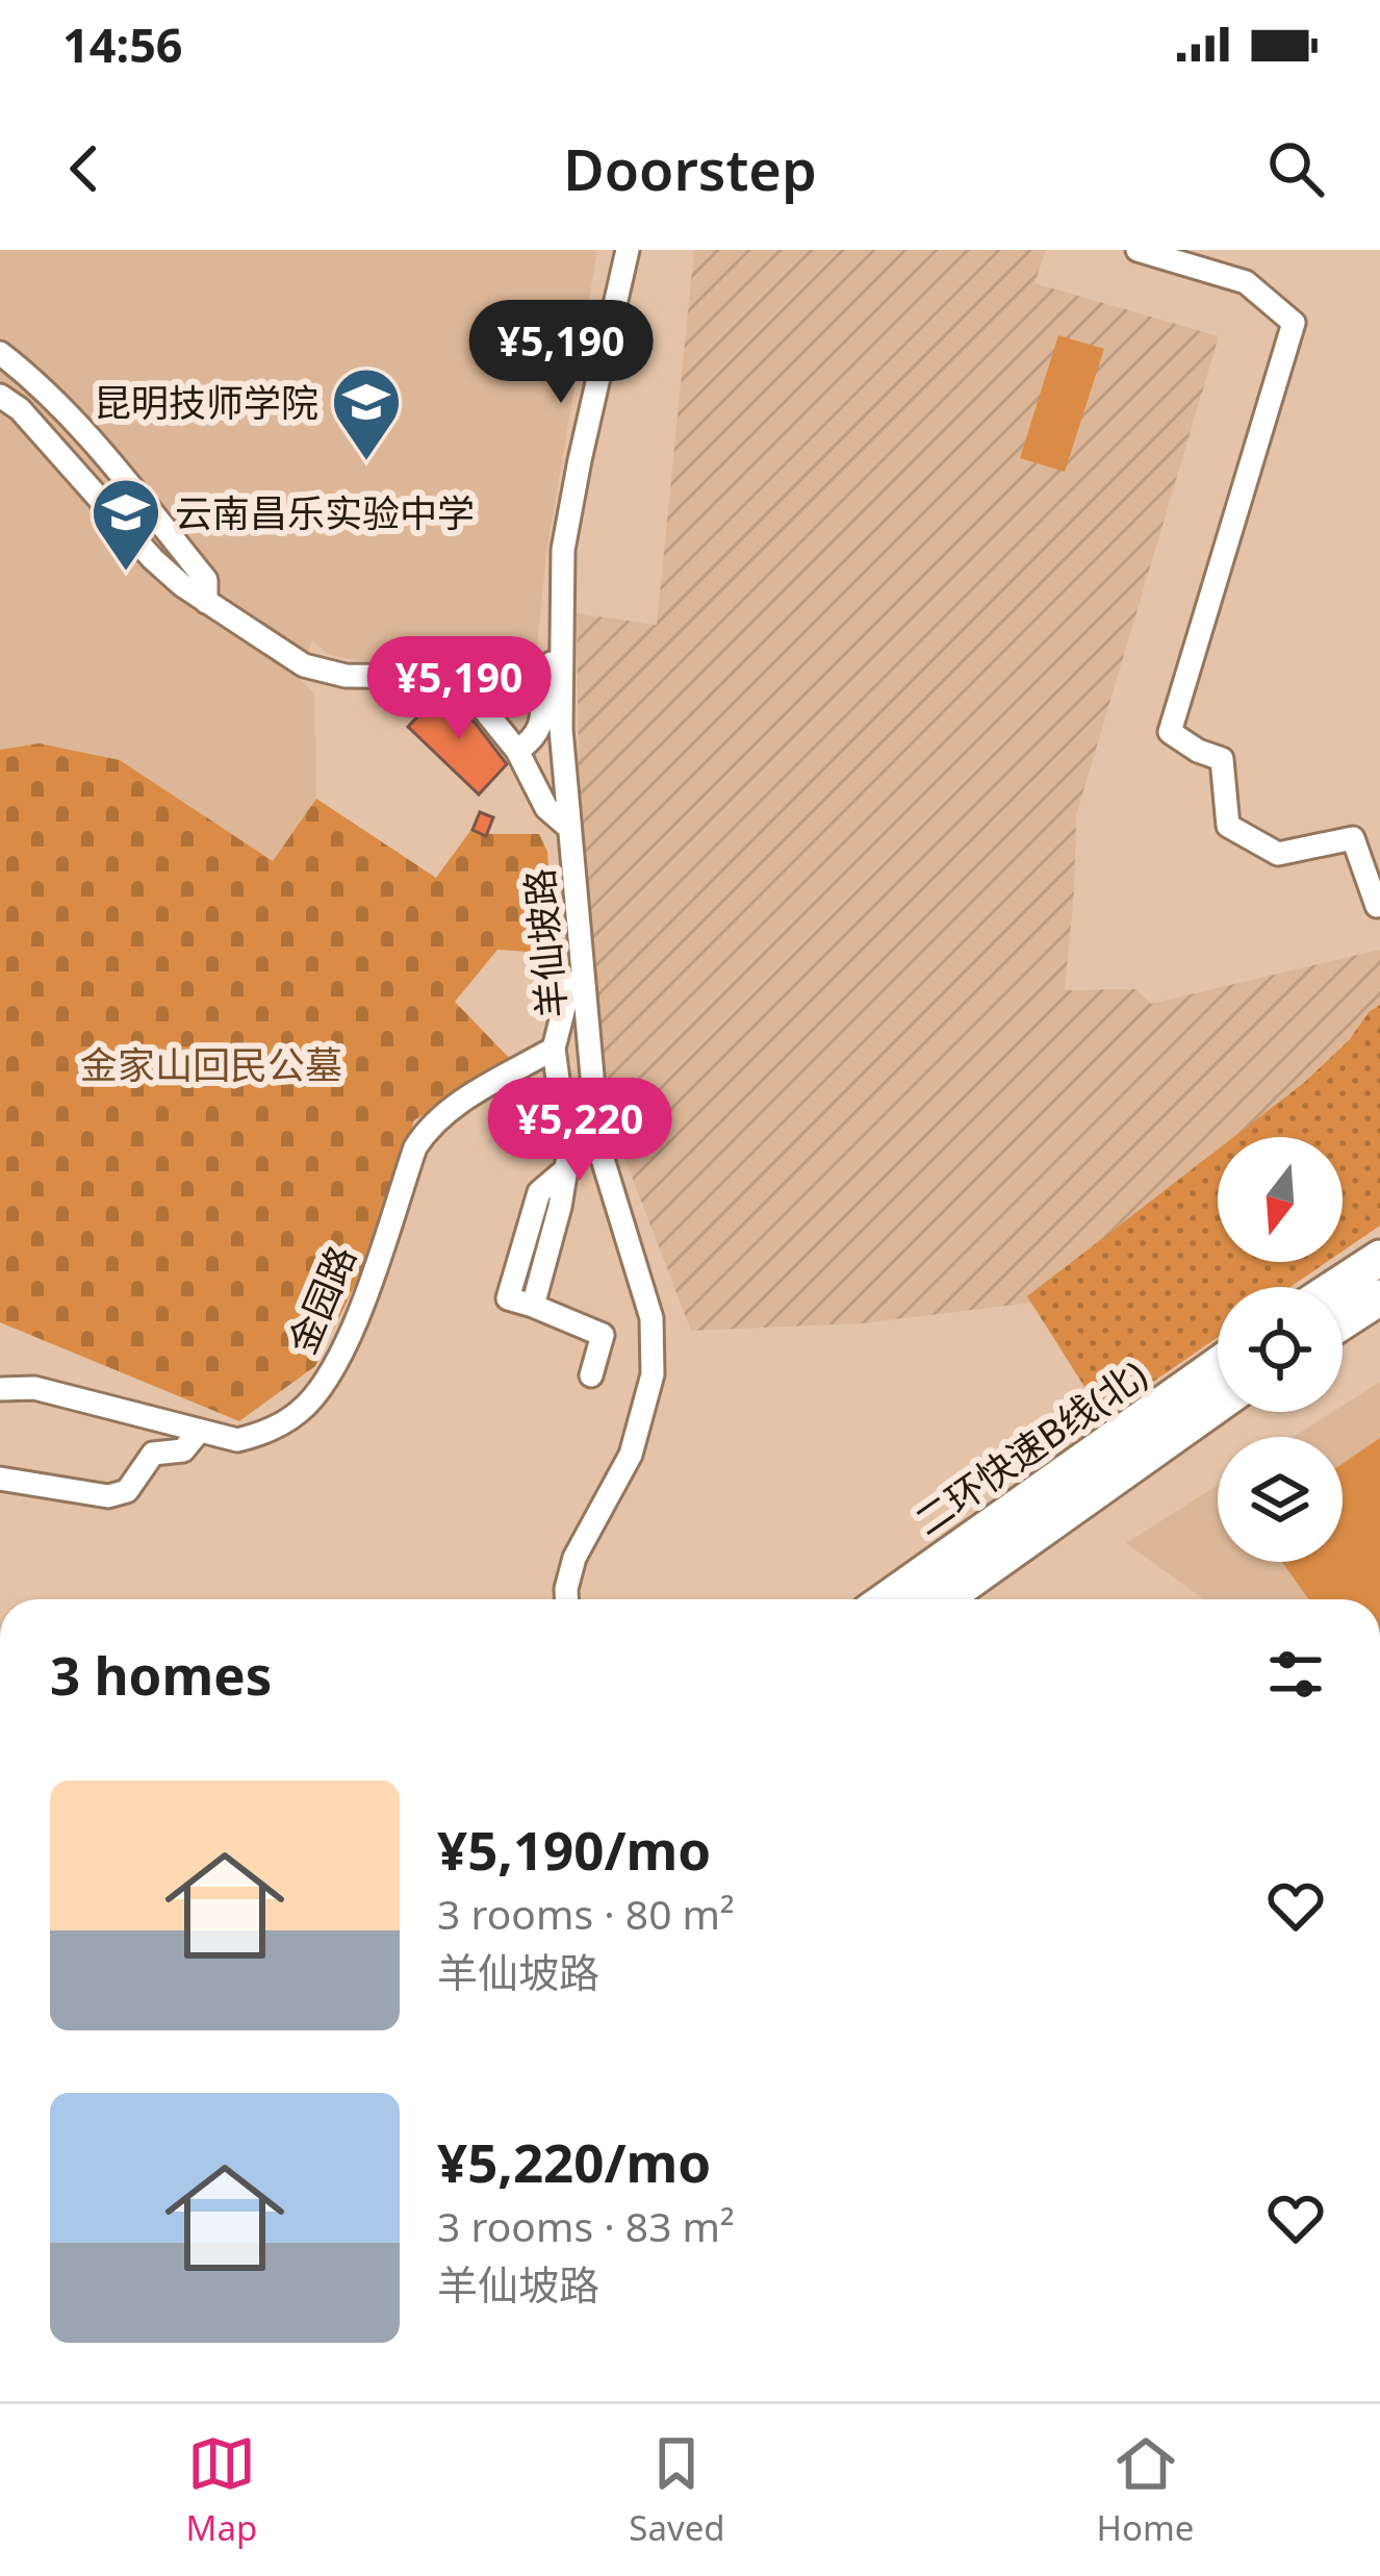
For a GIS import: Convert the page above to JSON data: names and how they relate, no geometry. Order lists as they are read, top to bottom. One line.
{"streets":{"highway":["二环快速B线(北)"],"street":["羊仙坡路","金园路"]},"parks":["金家山回民公墓"],"places":{"school or university":["昆明技师学院","云南昌乐实验中学"]},"north":"bottom","page":{"status":"14:56","header":"Doorstep","price":["¥5,190","¥5,190","¥5,220"],"heading":"3 homes","list":[{"name":"¥5,190/mo","note":"3 rooms · 80 m² · 羊仙坡路"},{"name":"¥5,220/mo","note":"3 rooms · 83 m² · 羊仙坡路"}],"tabs":["Map","Saved","Home"]}}
